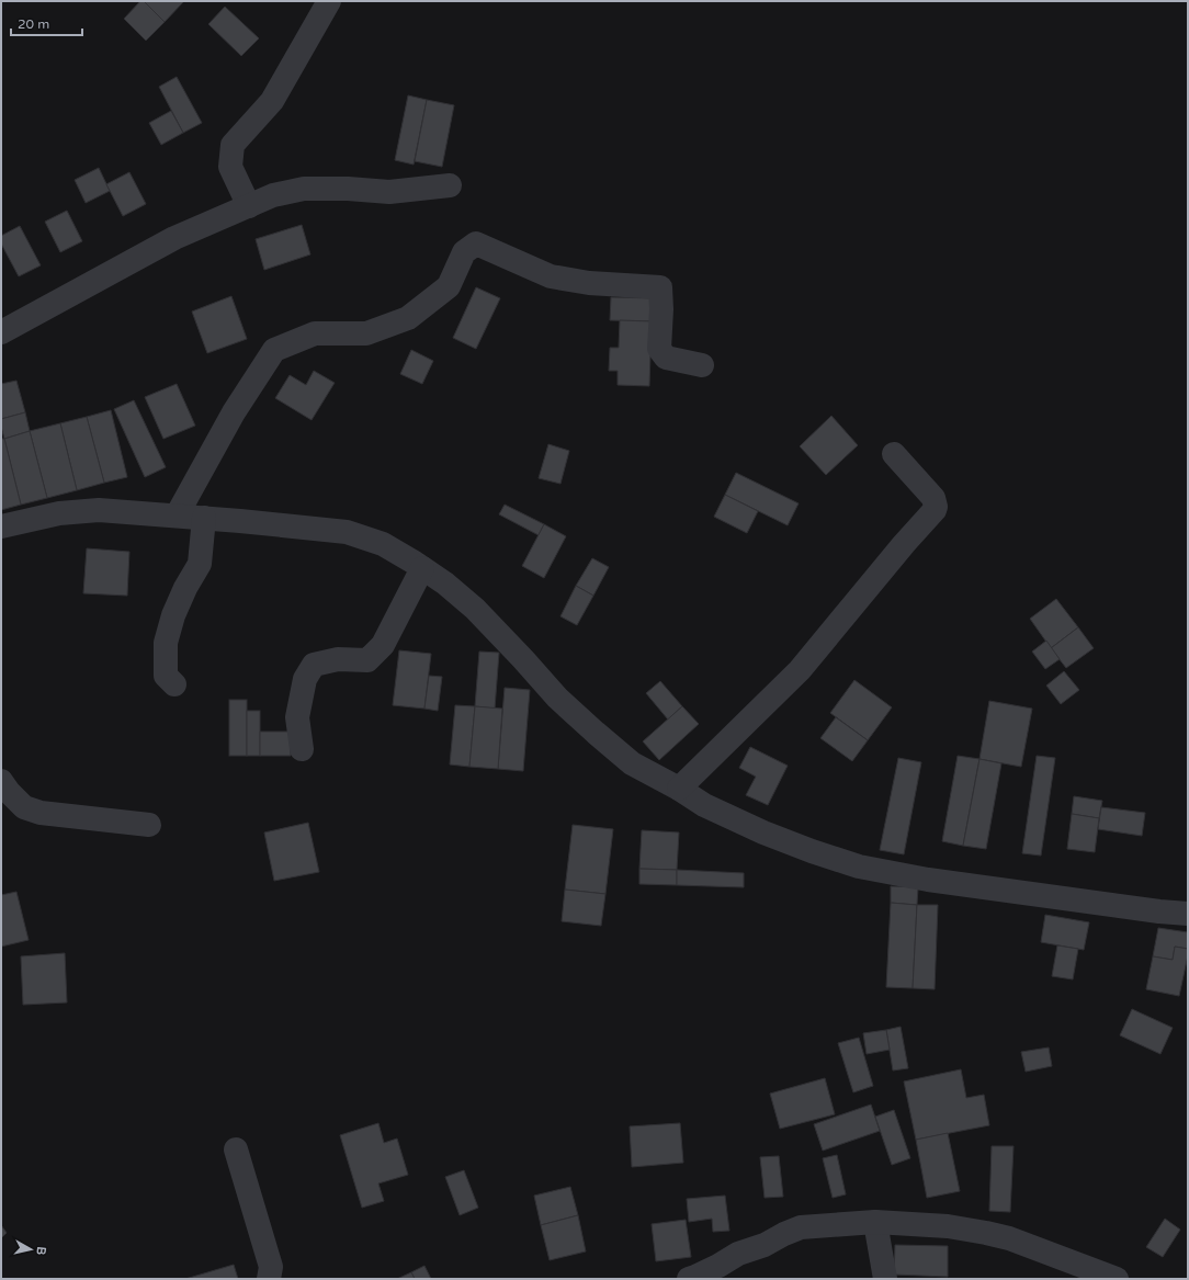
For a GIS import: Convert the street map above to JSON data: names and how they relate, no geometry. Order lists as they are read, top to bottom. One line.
{"scale_bar":"20 m","north":"right"}
